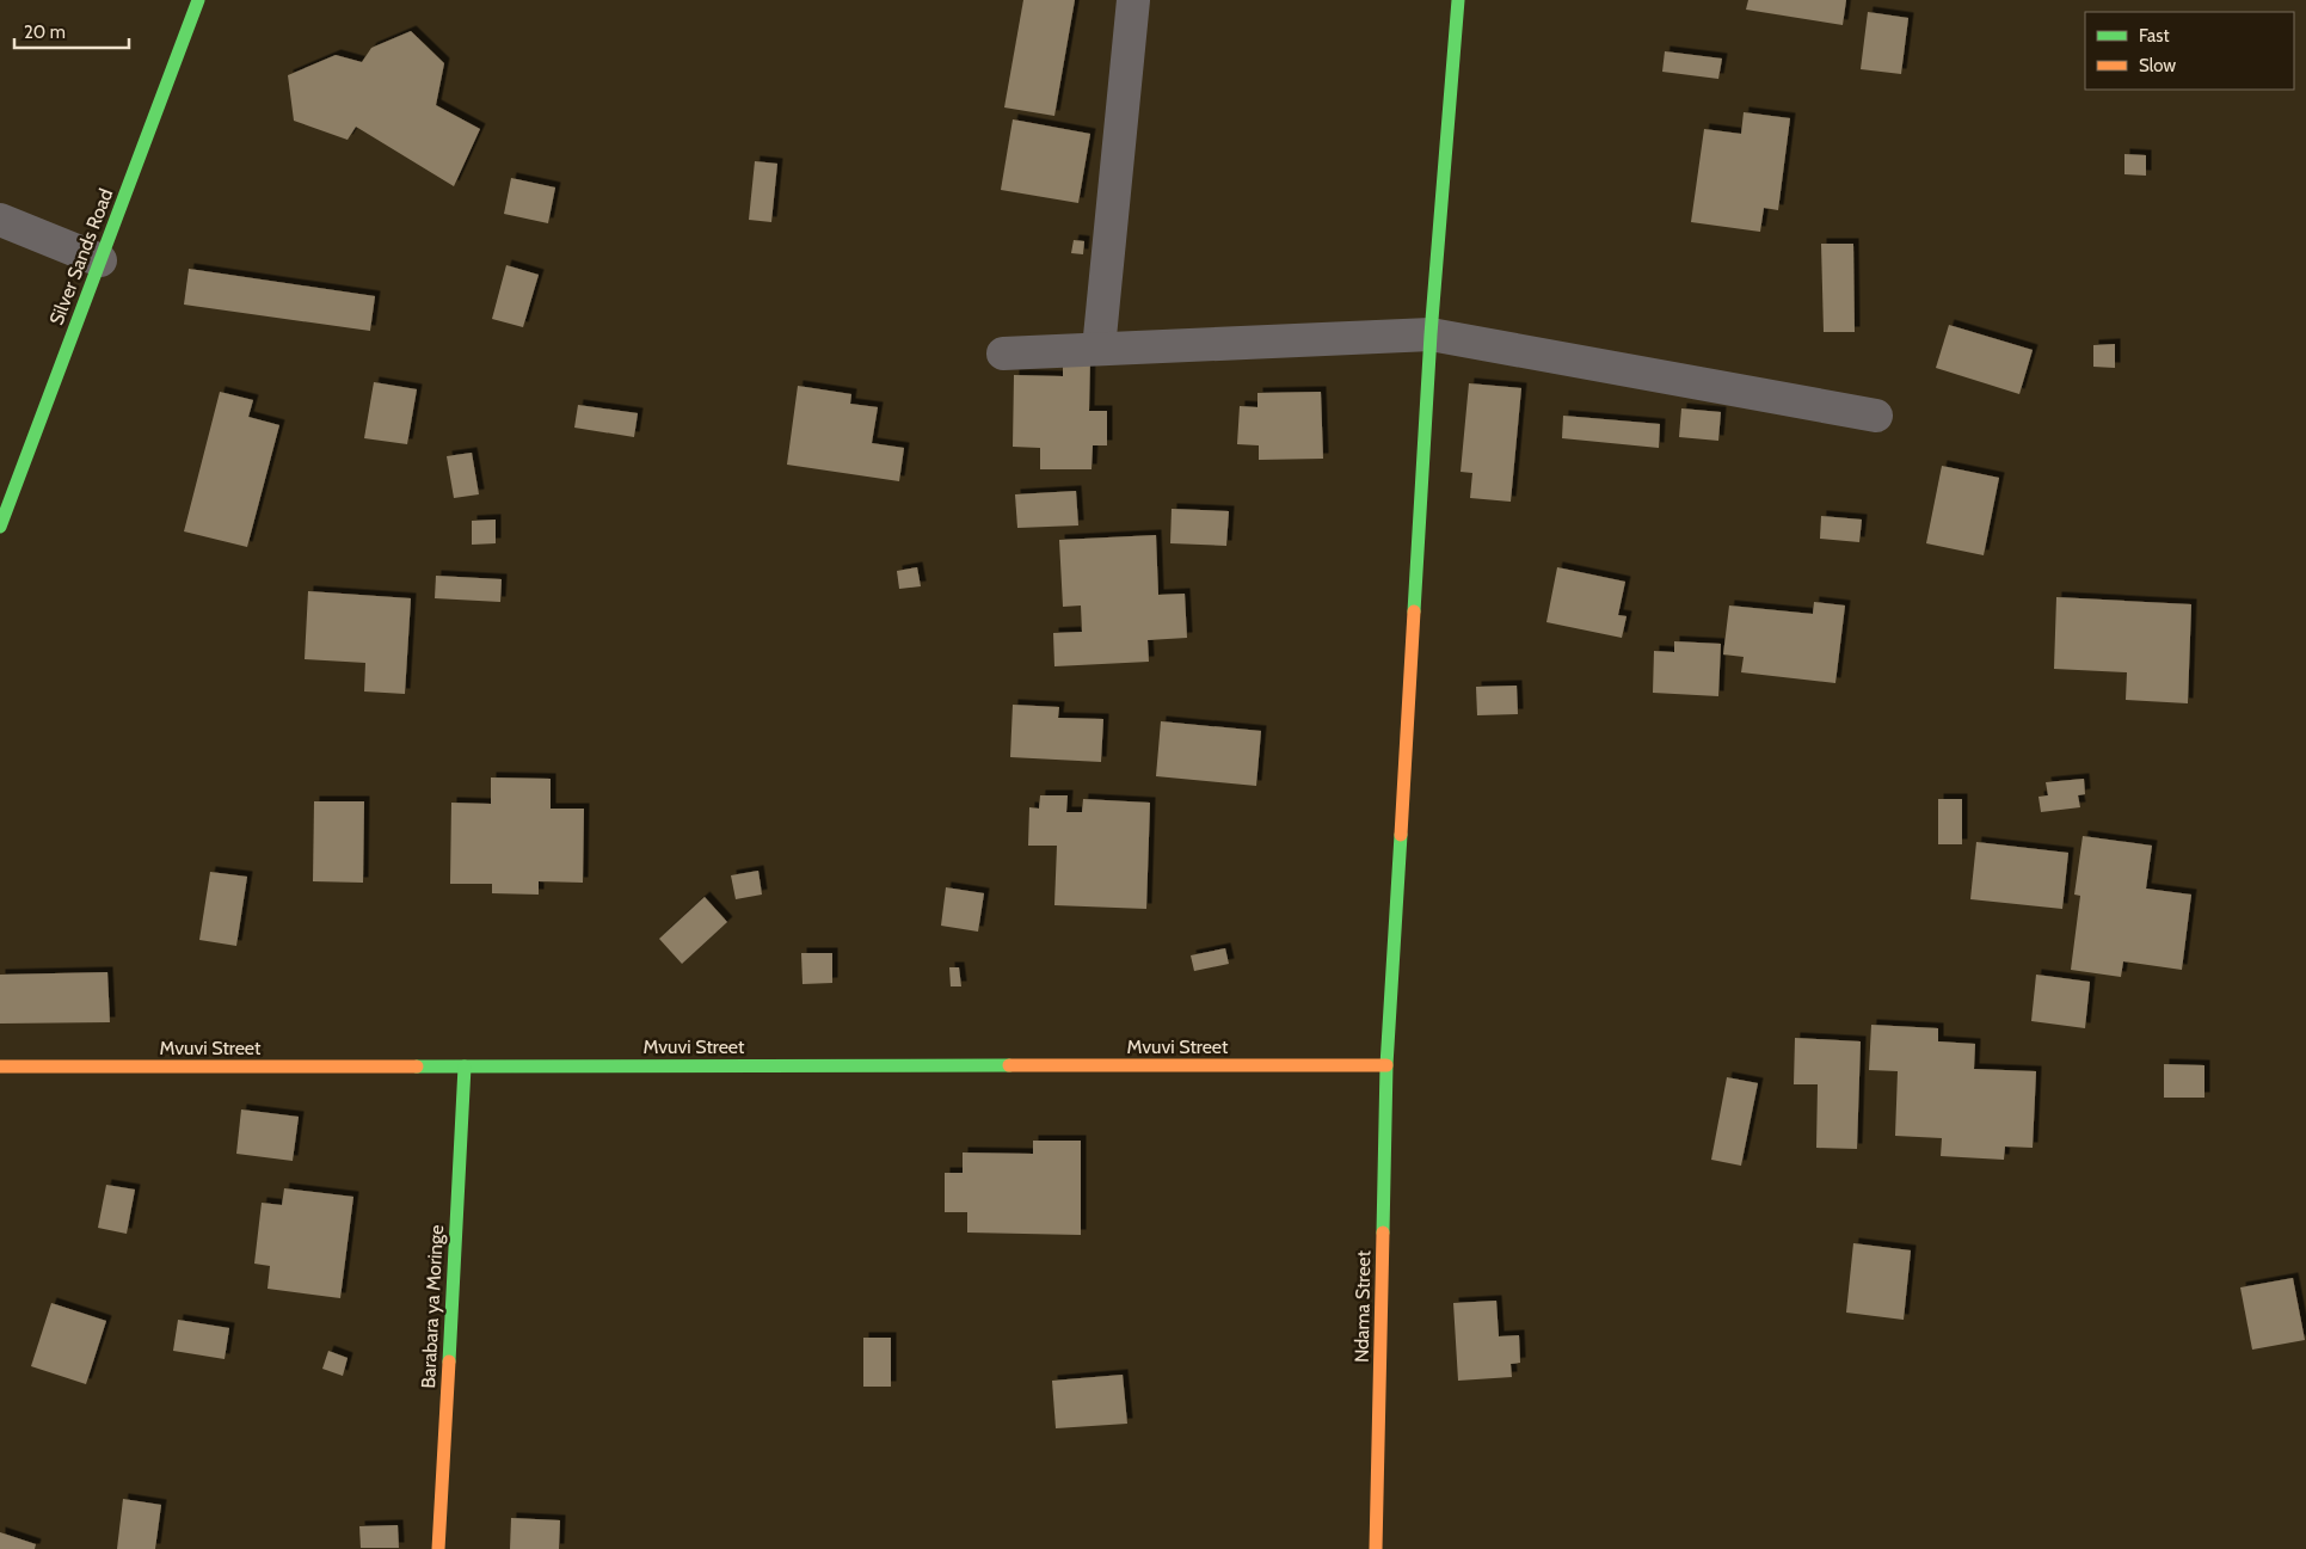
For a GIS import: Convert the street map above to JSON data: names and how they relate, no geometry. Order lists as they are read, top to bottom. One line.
{"streets":{"street":["Silver Sands Road","Mvuvi Street","Barabara ya Moringe","Ndama Street"]},"crossings":[["Mvuvi Street","Barabara ya Moringe"],["Mvuvi Street","Ndama Street"]],"legend":["Fast","Slow"],"scale_bar":"20 m"}
